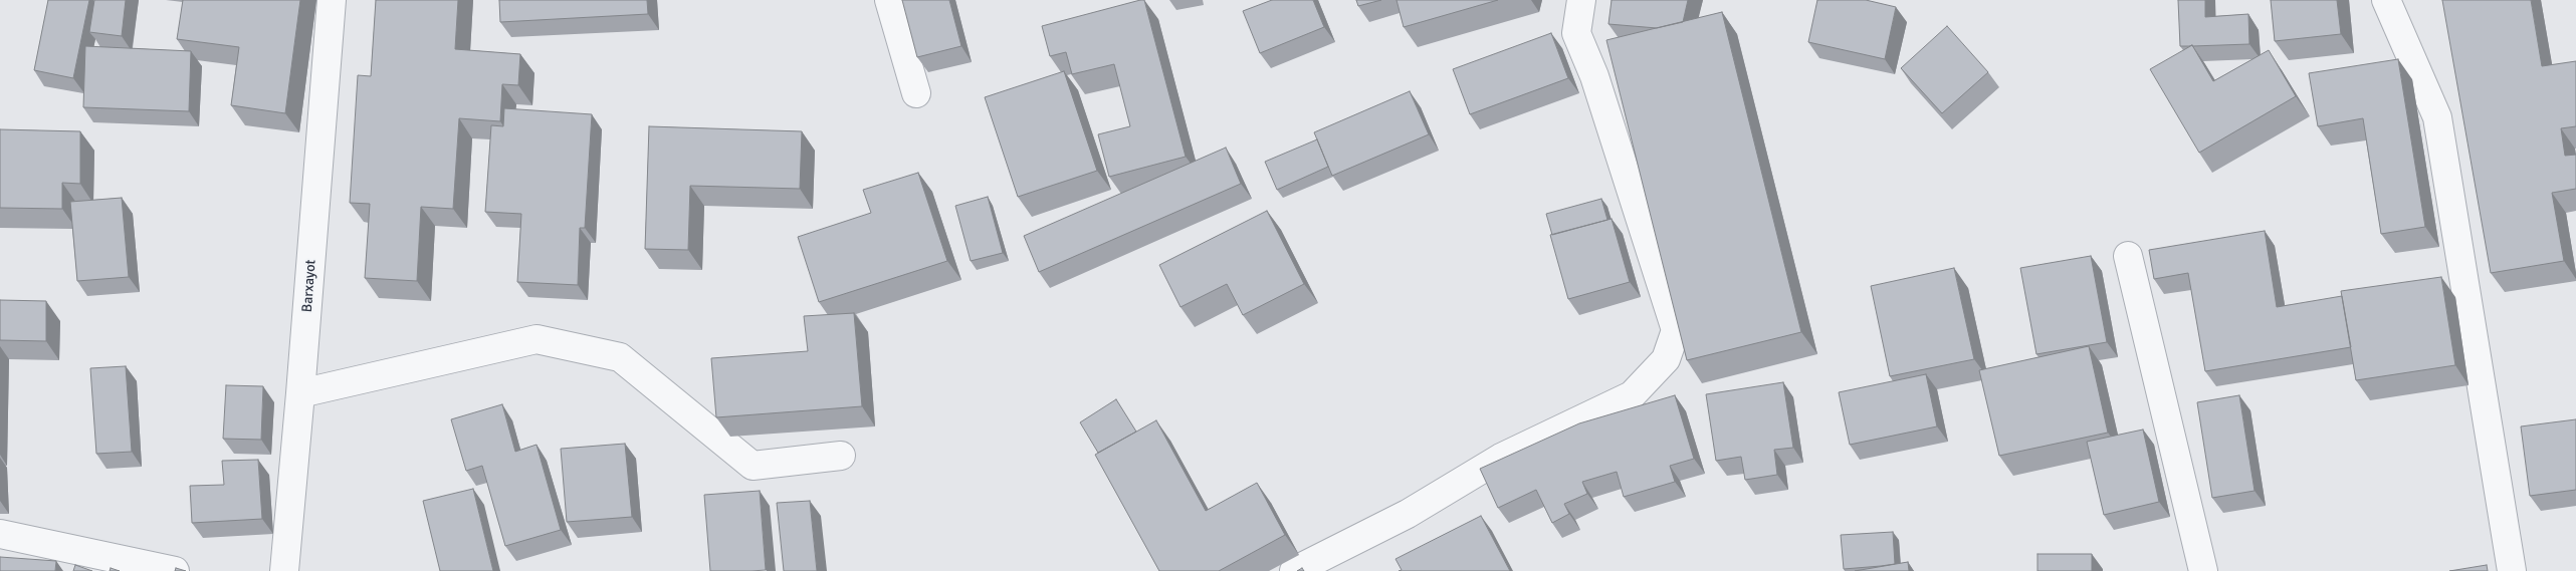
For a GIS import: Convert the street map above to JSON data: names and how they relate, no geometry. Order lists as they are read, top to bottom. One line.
{"streets":{"street":["Barxayot"]}}
